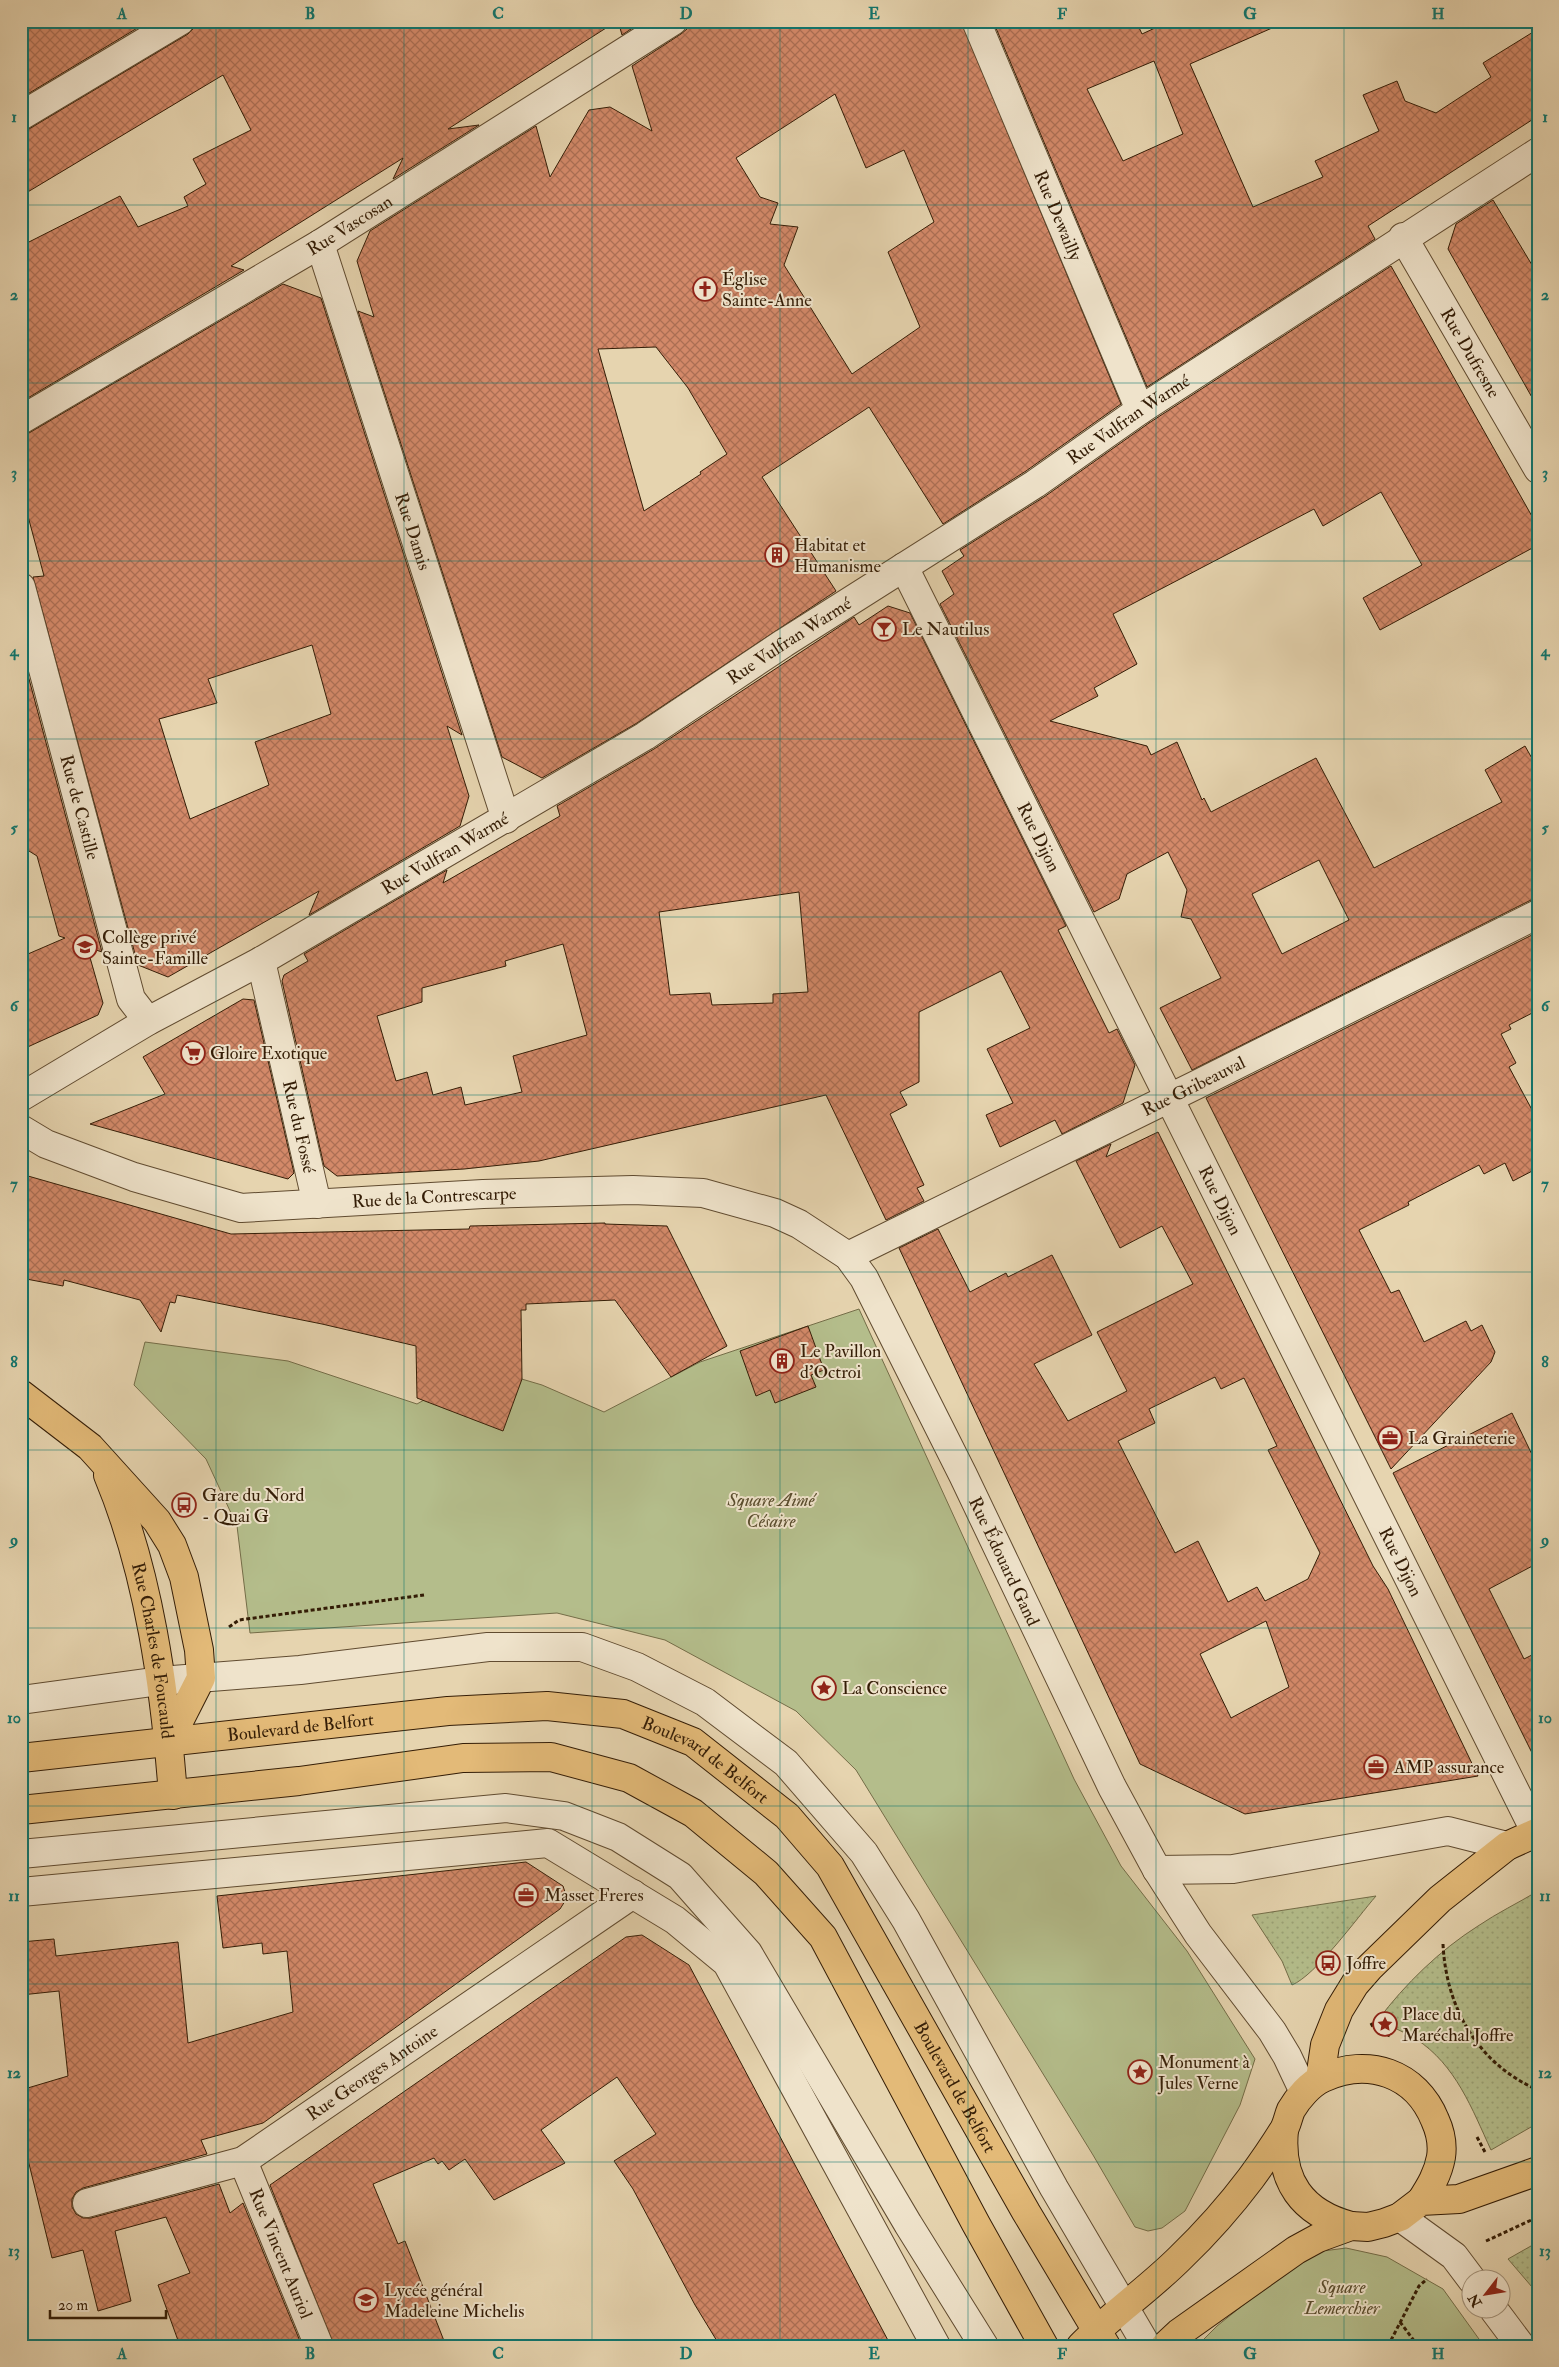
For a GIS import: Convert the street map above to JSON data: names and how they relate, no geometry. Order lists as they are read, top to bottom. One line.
{"streets":{"main road":["Rue Charles de Foucauld","Boulevard de Belfort"],"street":["Rue Dewailly","Rue Vascosan","Rue Dufresne","Rue Vulfran Warmé","Rue Damis","Rue de Castille","Rue Dijon","Rue Gribeauval","Rue du Fossé","Rue de la Contrescarpe","Rue Édouard Gand","Rue Georges Antoine","Rue Vincent Auriol"]},"crossings":[["Rue Dewailly","Rue Vulfran Warmé"],["Rue Vascosan","Rue Damis"],["Rue Dufresne","Rue Vulfran Warmé"],["Rue Vulfran Warmé","Rue Damis"],["Rue Vulfran Warmé","Rue de Castille"],["Rue Vulfran Warmé","Rue Dijon"],["Rue Vulfran Warmé","Rue du Fossé"],["Rue Dijon","Rue Gribeauval"],["Rue Gribeauval","Rue de la Contrescarpe"],["Rue Gribeauval","Rue Édouard Gand"],["Rue du Fossé","Rue de la Contrescarpe"],["Rue de la Contrescarpe","Rue Édouard Gand"],["Rue Charles de Foucauld","Boulevard de Belfort"],["Rue Georges Antoine","Rue Vincent Auriol"]],"parks":["Square Aimé Césaire","Square Lemerchier"],"places":{"church":["Église Sainte-Anne"],"building":["Habitat et Humanisme","Le Pavillon d'Octroi"],"bar":["Le Nautilus"],"school or university":["Collège privé Sainte-Famille","Lycée général Madeleine Michelis"],"supermarket":["Gloire Exotique"],"office":["La Graineterie","AMP assurance","Masset Freres"],"bus stop":["Gare du Nord - Quai G","Joffre"],"place":["La Conscience","Place du Maréchal Joffre","Monument à Jules Verne"]},"scale_bar":"20 m","north":"bottom left","grid":{"columns":["A","B","C","D","E","F","G","H"],"rows":["1","2","3","4","5","6","7","8","9","10","11","12","13"]}}
